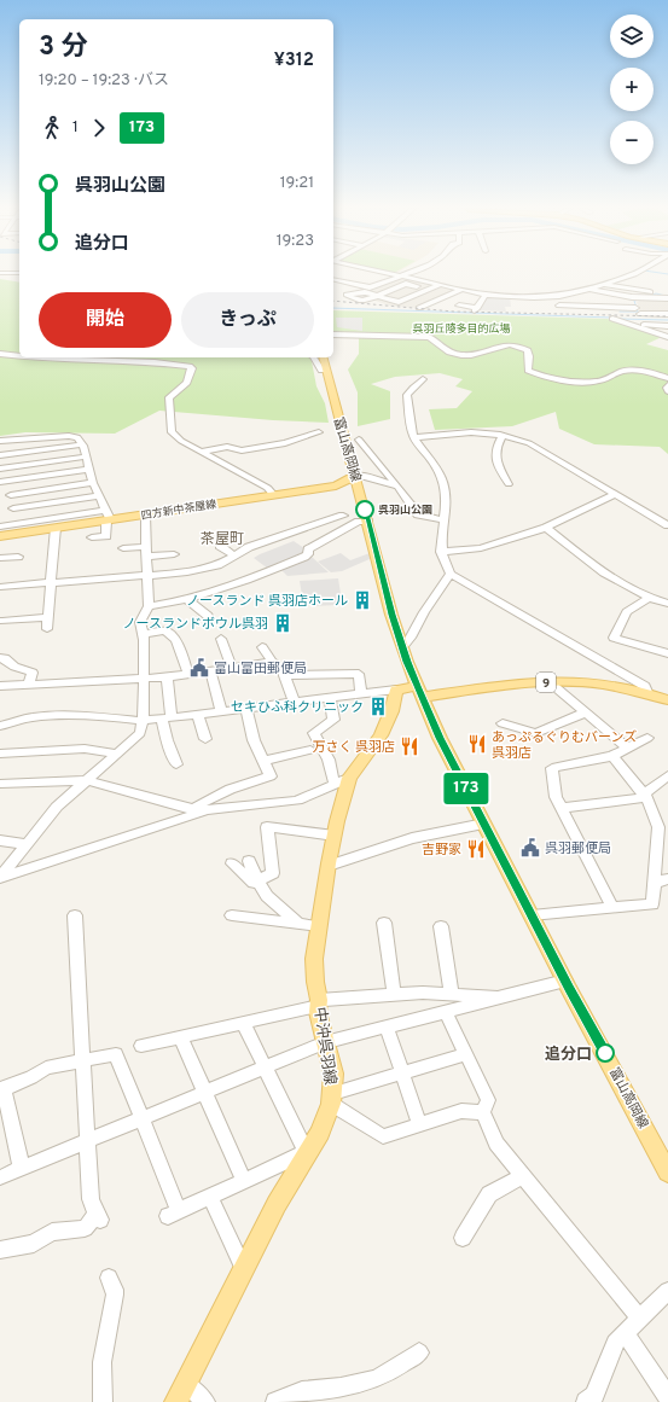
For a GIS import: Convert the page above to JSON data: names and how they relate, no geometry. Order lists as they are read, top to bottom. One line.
{"streets":{"main road":["富山高岡線","四方新中茶屋線","9","中沖呉羽線"]},"crossings":[["富山高岡線","四方新中茶屋線"],["富山高岡線","9"]],"districts":["茶屋町"],"parks":["呉羽丘陵多目的広場"],"places":{"other":["呉羽山公園","追分口"],"building":["ノースランド 呉羽店ホール","ノースランドボウル呉羽","セキひふ科クリニック"],"public building":["富山富田郵便局","呉羽郵便局"],"restaurant":["あっぷるぐりむバーンズ 呉羽店","万さく 呉羽店","吉野家"]},"lines":["bus line 173"],"page":{"on_map":"173","map_buttons":["+","−"],"heading":["3 分","19:20 – 19:23 · バス","¥312"],"legs":["1","173"],"list":[{"name":"呉羽山公園","value":"19:21"},{"name":"追分口","value":"19:23"}],"buttons":["開始","きっぷ"]}}
